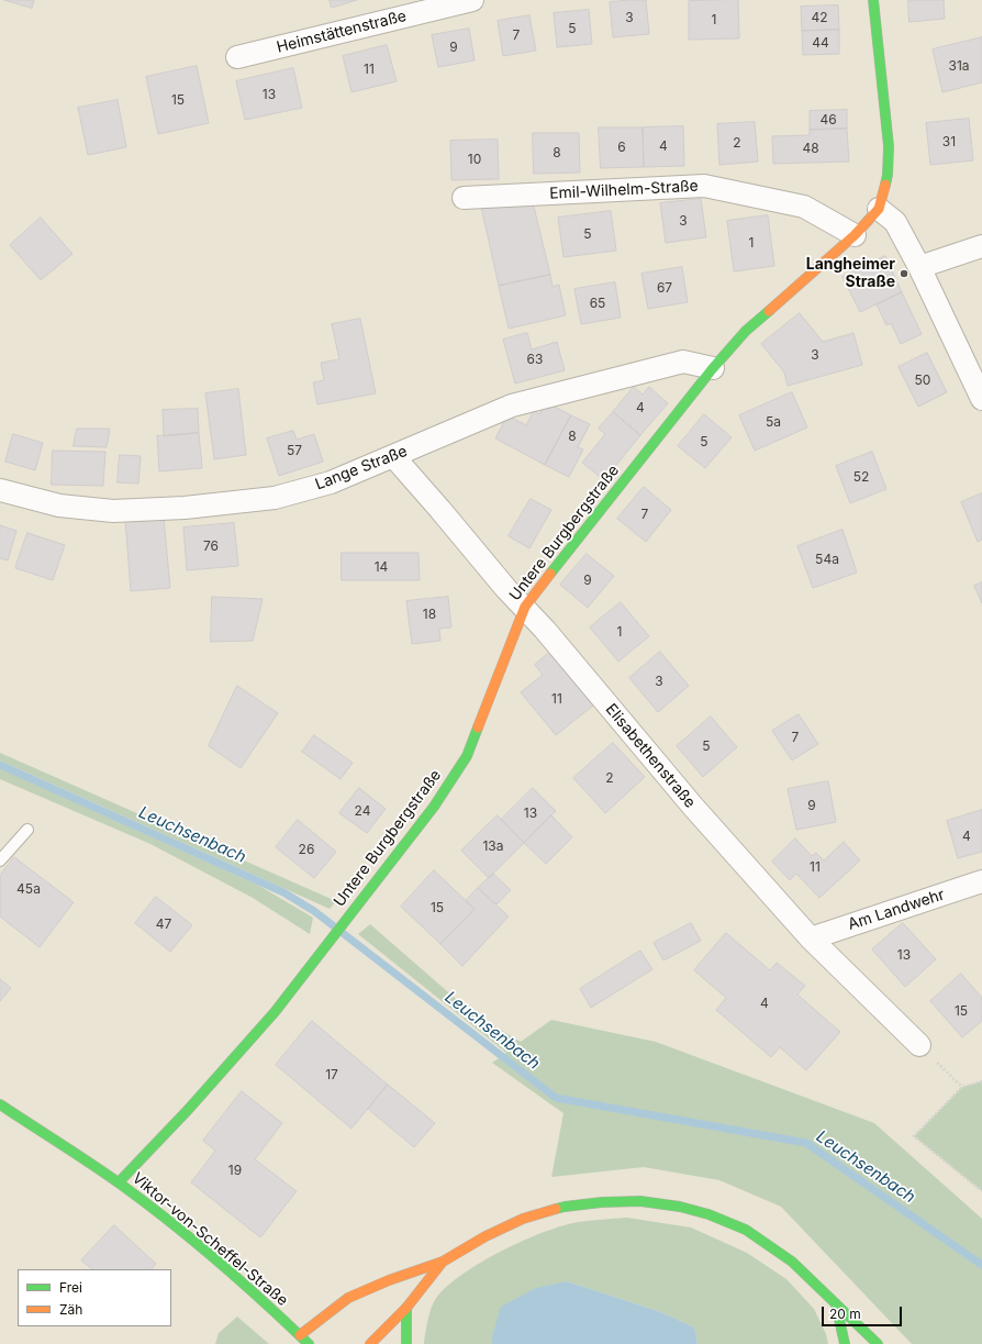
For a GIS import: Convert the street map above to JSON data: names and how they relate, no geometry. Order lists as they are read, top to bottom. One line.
{"streets":{"main road":["Untere Burgbergstraße","Viktor-von-Scheffel-Straße"],"street":["Heimstättenstraße","Emil-Wilhelm-Straße","Lange Straße","Elisabethenstraße","Am Landwehr"]},"crossings":[["Emil-Wilhelm-Straße","Untere Burgbergstraße"],["Lange Straße","Untere Burgbergstraße"],["Lange Straße","Elisabethenstraße"],["Untere Burgbergstraße","Elisabethenstraße"],["Untere Burgbergstraße","Viktor-von-Scheffel-Straße"],["Elisabethenstraße","Am Landwehr"]],"water":["Leuchsenbach"],"places":["Langheimer Straße"],"house_numbers":["3","42","1","5","7","44","9","31a","11","13","15","46","31","2","4","6","48","8","10","3","5","1","67","65","3","63","50","4","5a","8","5","57","52","7","76","54a","14","9","18","1","3","11","7","5","2","9","24","13","4","13a","26","11","45a","15","47","13","4","15","17","19"],"legend":["Frei","Zäh"],"scale_bar":"20 m"}
